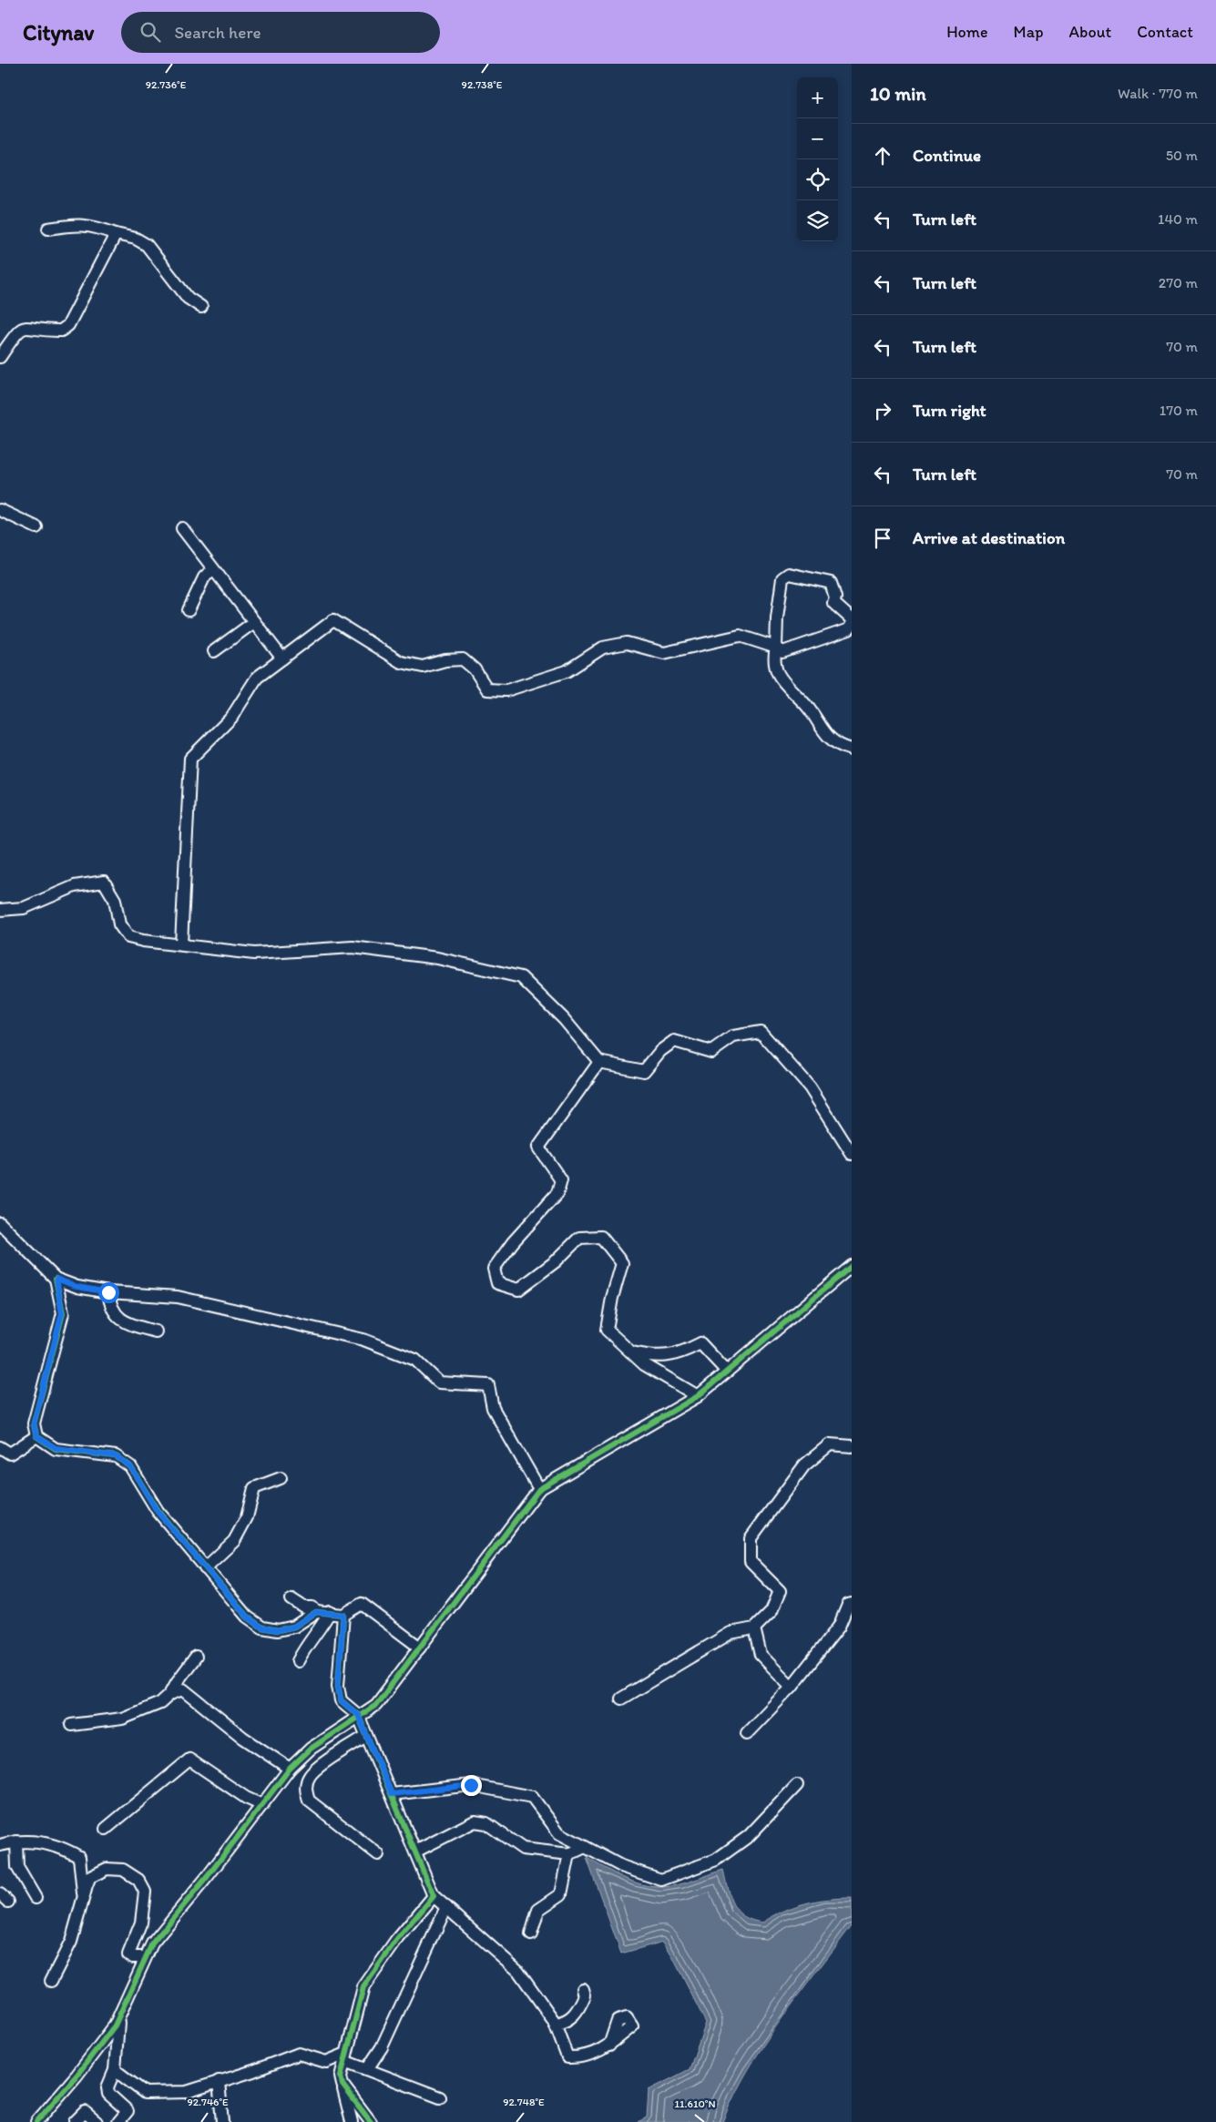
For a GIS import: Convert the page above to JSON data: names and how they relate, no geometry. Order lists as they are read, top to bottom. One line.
{"page":{"header":"Citynav","search":"Search here","nav":["Home","Map","About","Contact"],"heading":["10 min","Walk · 770 m"],"map_buttons":["+","−"],"list":[["Continue","50 m"],["Turn left","140 m"],["Turn left","270 m"],["Turn left","70 m"],["Turn right","170 m"],["Turn left","70 m"],"Arrive at destination"]},"coordinates":["92.736°E","92.738°E","92.746°E","92.748°E","11.610°N"]}
